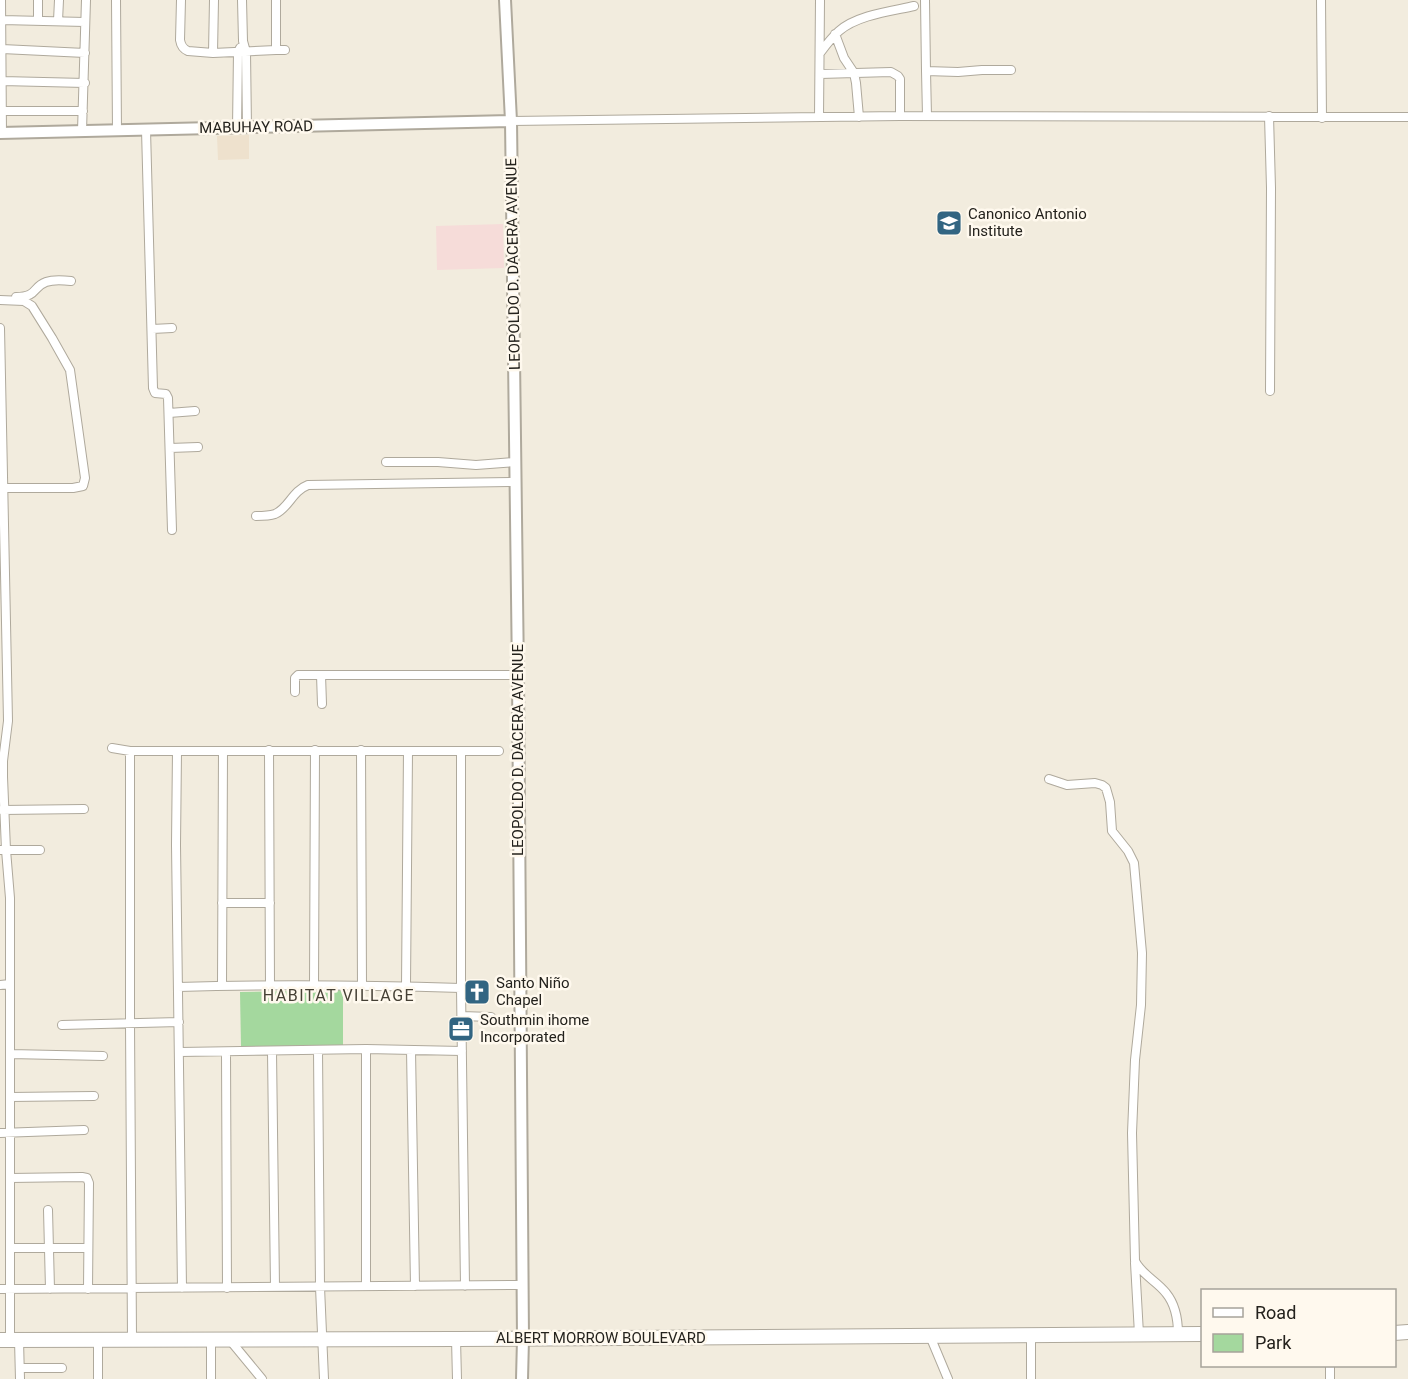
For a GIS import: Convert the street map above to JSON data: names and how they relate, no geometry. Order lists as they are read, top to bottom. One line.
{"streets":{"highway":["ALBERT MORROW BOULEVARD"],"main road":["MABUHAY ROAD","LEOPOLDO D. DACERA AVENUE"]},"crossings":[["MABUHAY ROAD","LEOPOLDO D. DACERA AVENUE"],["LEOPOLDO D. DACERA AVENUE","ALBERT MORROW BOULEVARD"]],"districts":["HABITAT VILLAGE"],"places":{"school or university":["Canonico Antonio Institute"],"church":["Santo Niño Chapel"],"office":["Southmin ihome Incorporated"]},"legend":["Road","Park"]}
